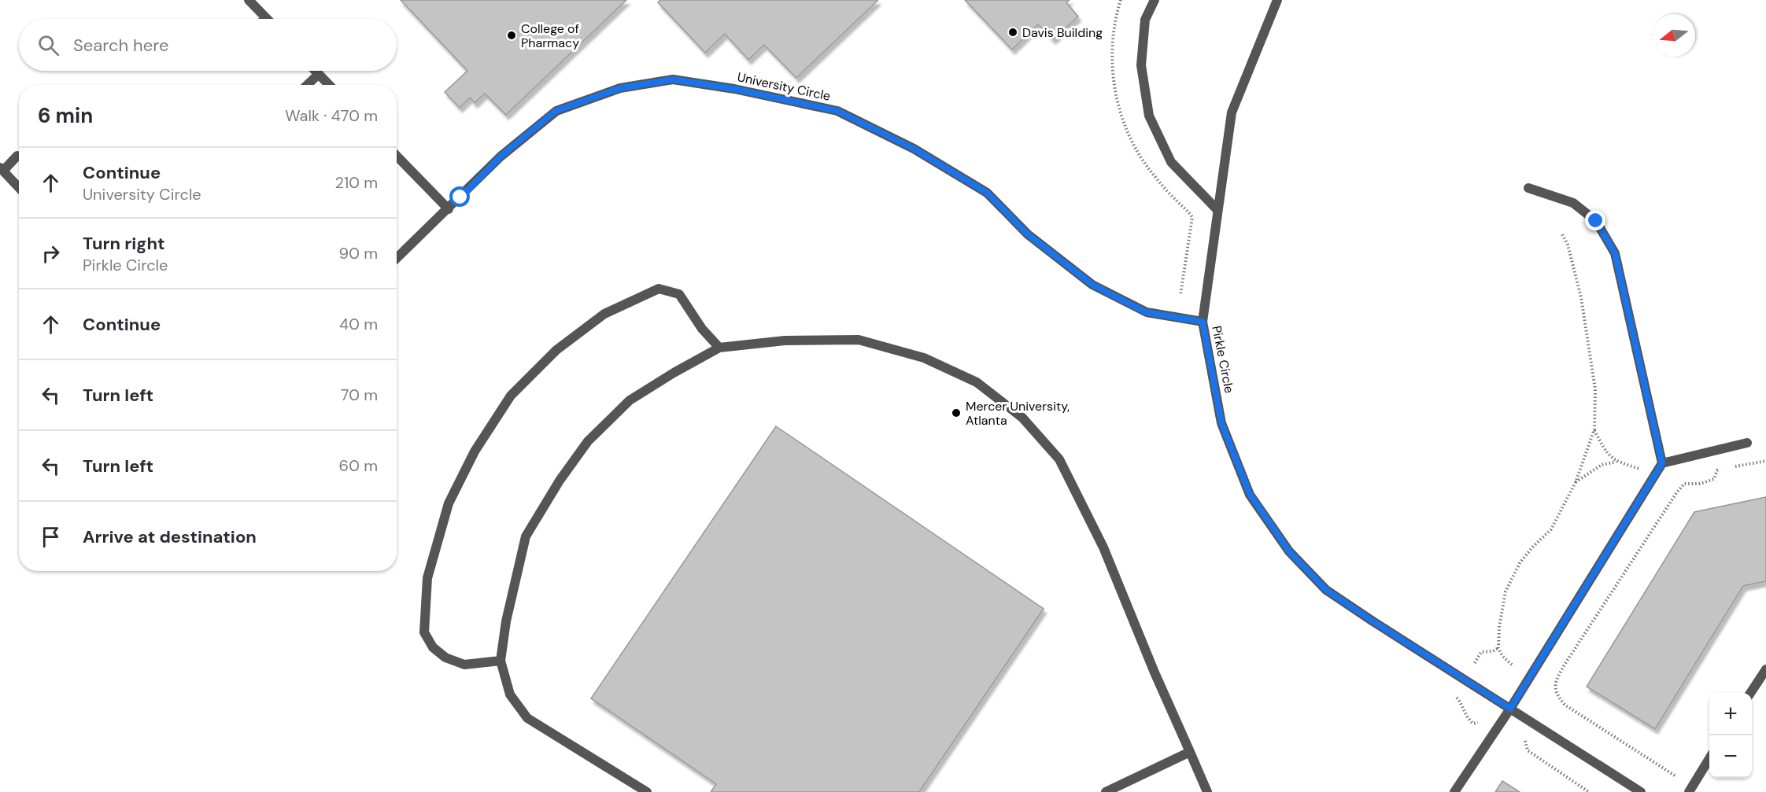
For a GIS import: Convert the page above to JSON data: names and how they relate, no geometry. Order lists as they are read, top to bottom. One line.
{"streets":{"street":["University Circle","Pirkle Circle"]},"crossings":[["University Circle","Pirkle Circle"]],"places":["Davis Building","College of Pharmacy","Mercer University, Atlanta"],"north":"left","page":{"search":"Search here","heading":["6 min","Walk · 470 m"],"list":[["Continue","University Circle","210 m"],["Turn right","Pirkle Circle","90 m"],["Continue","40 m"],["Turn left","70 m"],["Turn left","60 m"],"Arrive at destination"],"map_buttons":["+","−"]}}
